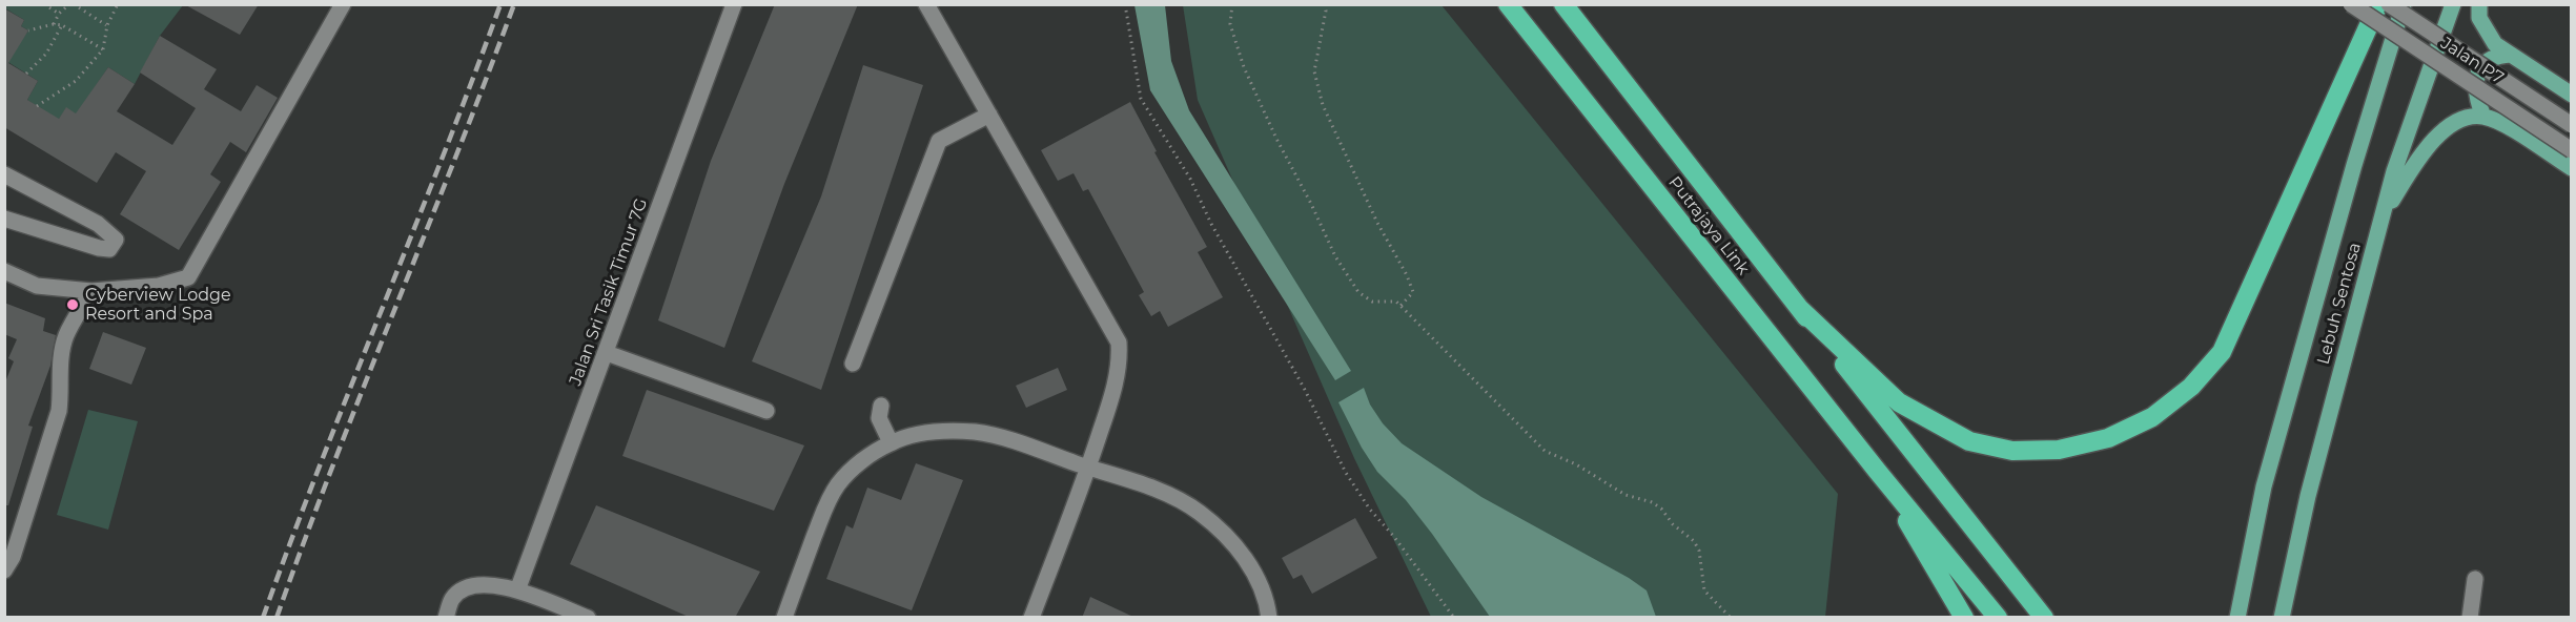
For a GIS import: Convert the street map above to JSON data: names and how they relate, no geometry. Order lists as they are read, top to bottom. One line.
{"streets":{"highway":["Putrajaya Link"],"main road":["Lebuh Sentosa"],"street":["Jalan P7","Jalan Sri Tasik Timur 7G"]},"places":["Cyberview Lodge Resort and Spa"]}
